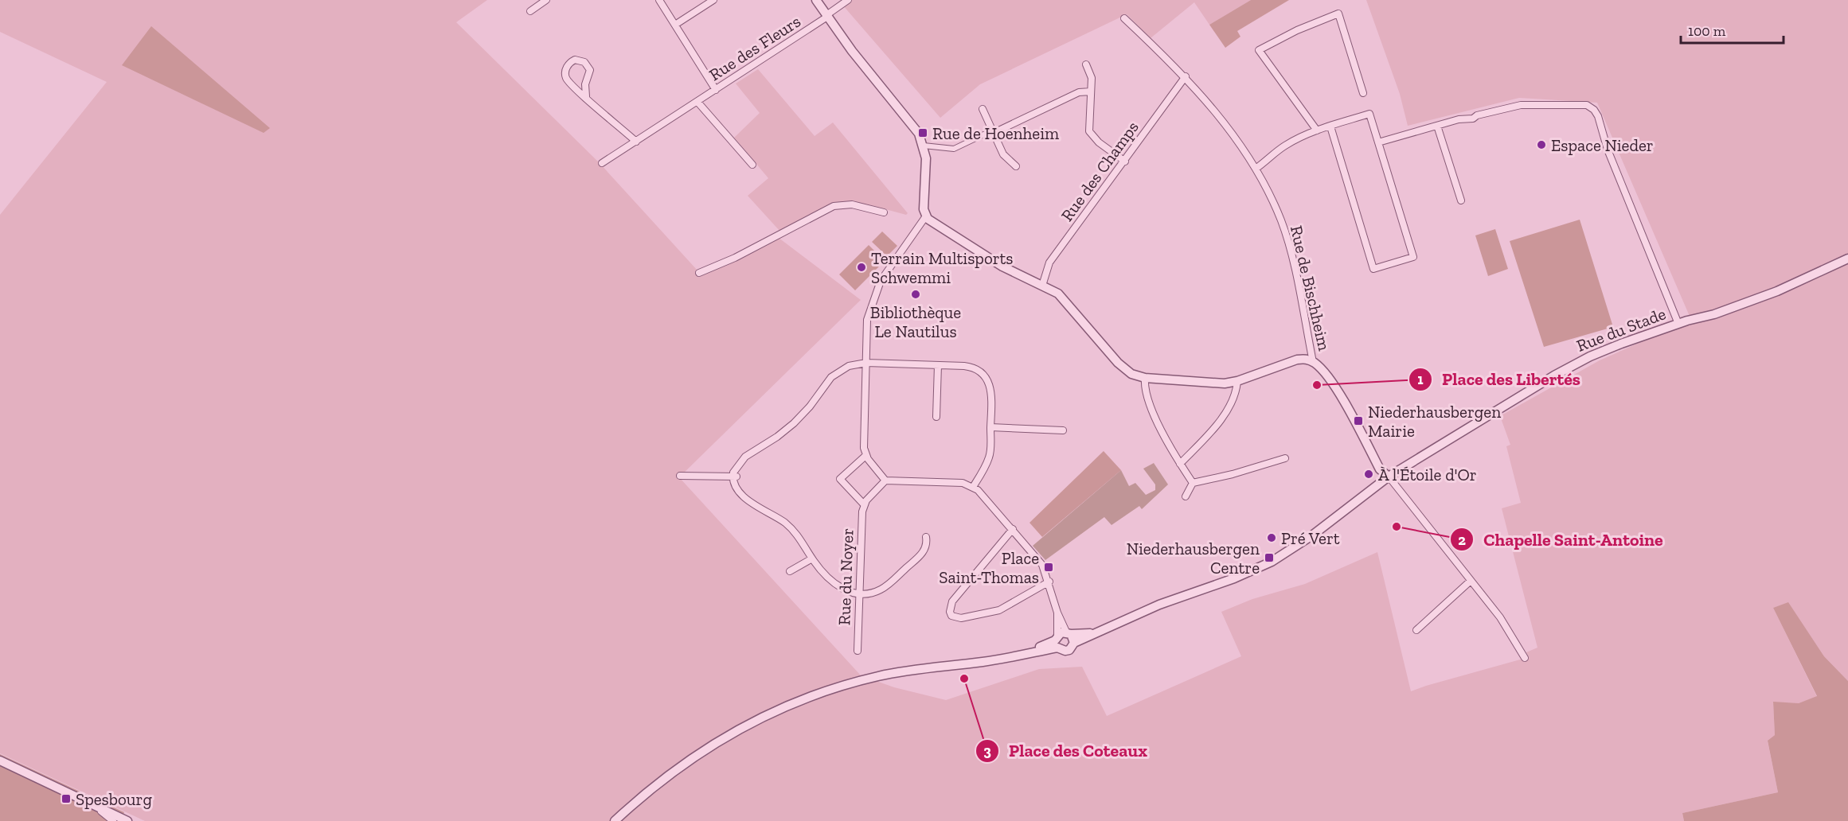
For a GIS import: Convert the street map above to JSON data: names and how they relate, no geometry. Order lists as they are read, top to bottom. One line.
{"streets":{"street":["Rue des Fleurs","Rue des Champs","Rue de Bischheim","Rue du Stade","Rue du Noyer"]},"crossings":[["Rue des Champs","Rue de Bischheim"]],"places":{"transit":["Rue de Hoenheim","Niederhausbergen Mairie","Niederhausbergen Centre","Place Saint-Thomas","Spesbourg"],"other":["Espace Nieder","Terrain Multisports Schwemmi","Bibliothèque Le Nautilus","Place des Libertés","À l'Étoile d'Or","Chapelle Saint-Antoine","Pré Vert","Place des Coteaux"]},"scale_bar":"100 m"}
